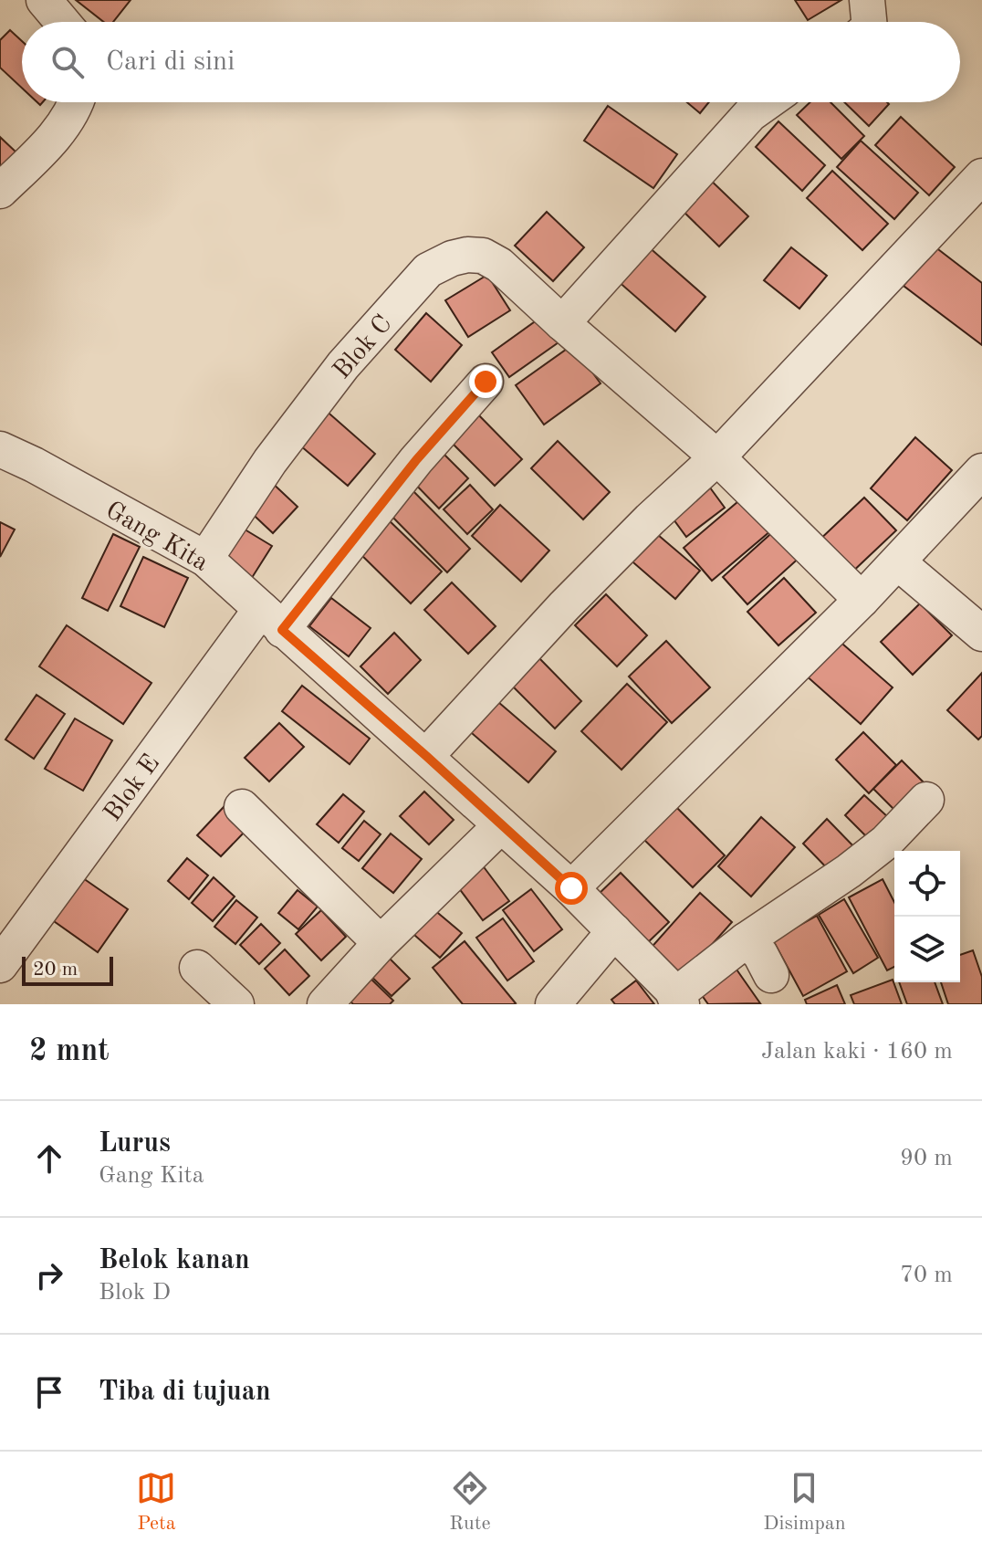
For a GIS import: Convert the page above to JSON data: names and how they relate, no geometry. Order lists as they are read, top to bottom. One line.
{"streets":{"street":["Blok C","Gang Kita","Blok E"]},"crossings":[["Blok C","Gang Kita"],["Gang Kita","Blok E"]],"scale_bar":"20 m","page":{"search":"Cari di sini","scale":"20 m","heading":["2 mnt","Jalan kaki · 160 m"],"list":[["Lurus","Gang Kita","90 m"],["Belok kanan","Blok D","70 m"],"Tiba di tujuan"],"nav":["Peta","Rute","Disimpan"]}}
